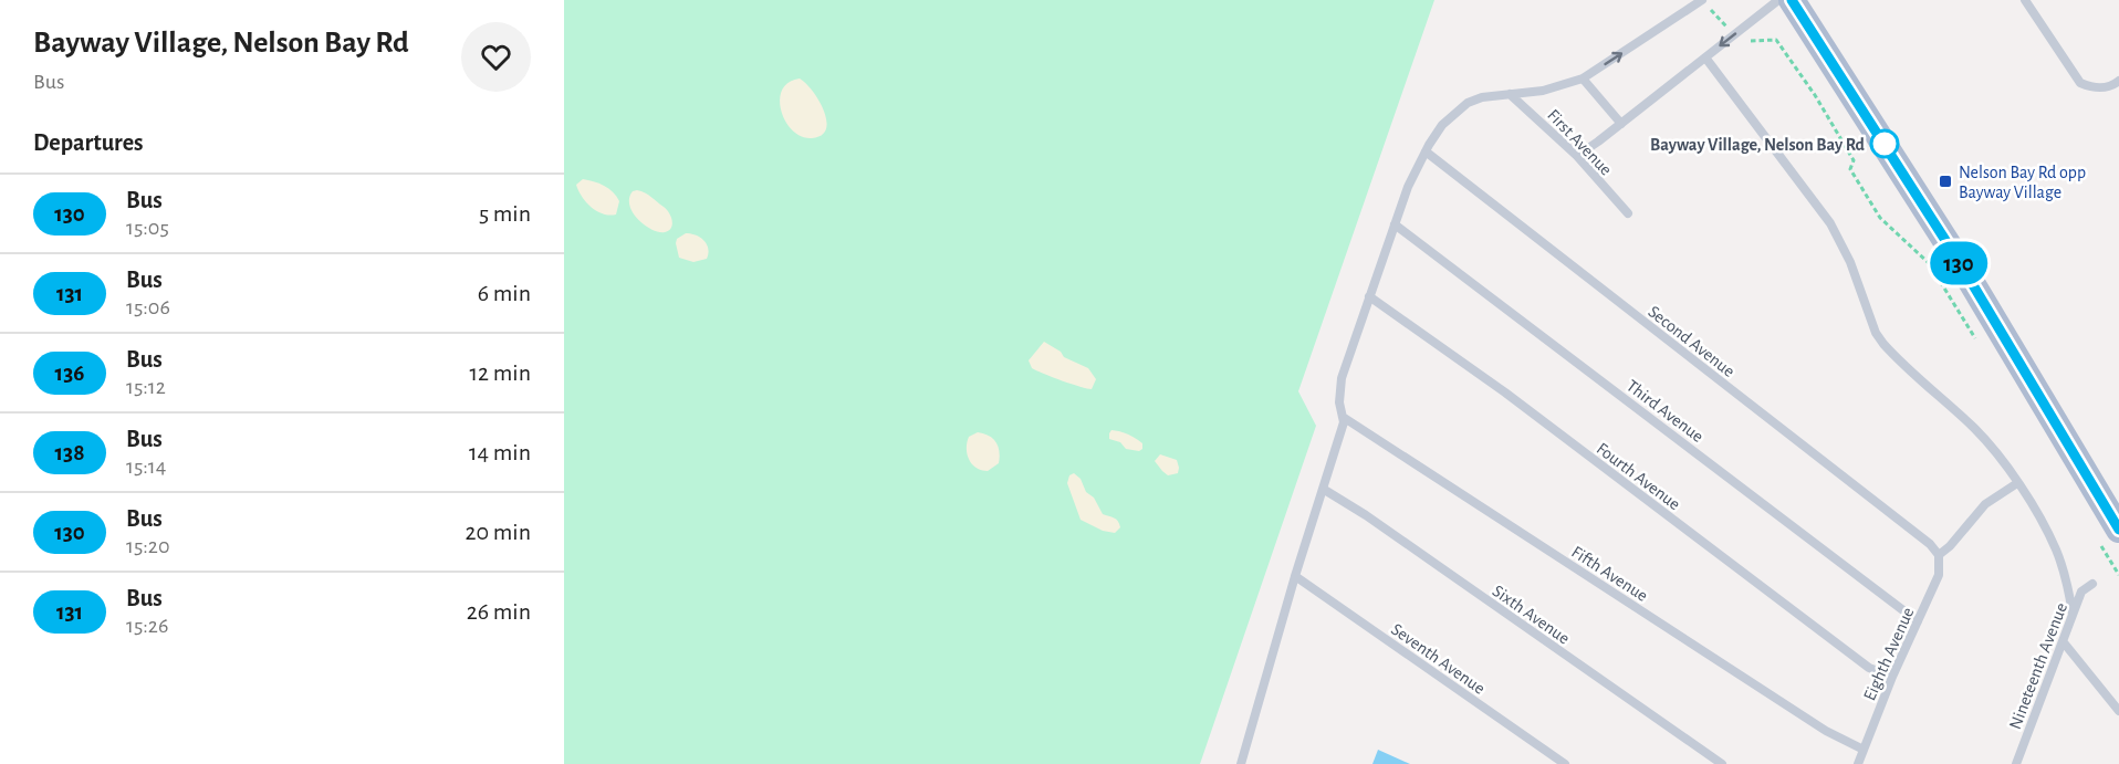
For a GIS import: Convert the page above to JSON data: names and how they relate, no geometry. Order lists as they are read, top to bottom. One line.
{"streets":{"lane":["First Avenue","Second Avenue","Third Avenue","Fourth Avenue","Fifth Avenue","Sixth Avenue","Eighth Avenue","Seventh Avenue","Nineteenth Avenue"]},"crossings":[["Second Avenue","Eighth Avenue"],["Third Avenue","Eighth Avenue"],["Fourth Avenue","Eighth Avenue"],["Fifth Avenue","Eighth Avenue"]],"places":{"other":["Bayway Village, Nelson Bay Rd"],"transit":["Nelson Bay Rd opp Bayway Village"]},"lines":["bus line 130"],"page":{"heading":[["Bayway Village, Nelson Bay Rd","Bus"],"Departures"],"on_map":"130","list":[{"mark":"130","name":"Bus","note":"15:05","value":"5 min"},{"mark":"131","name":"Bus","note":"15:06","value":"6 min"},{"mark":"136","name":"Bus","note":"15:12","value":"12 min"},{"mark":"138","name":"Bus","note":"15:14","value":"14 min"},{"mark":"130","name":"Bus","note":"15:20","value":"20 min"},{"mark":"131","name":"Bus","note":"15:26","value":"26 min"}]}}
